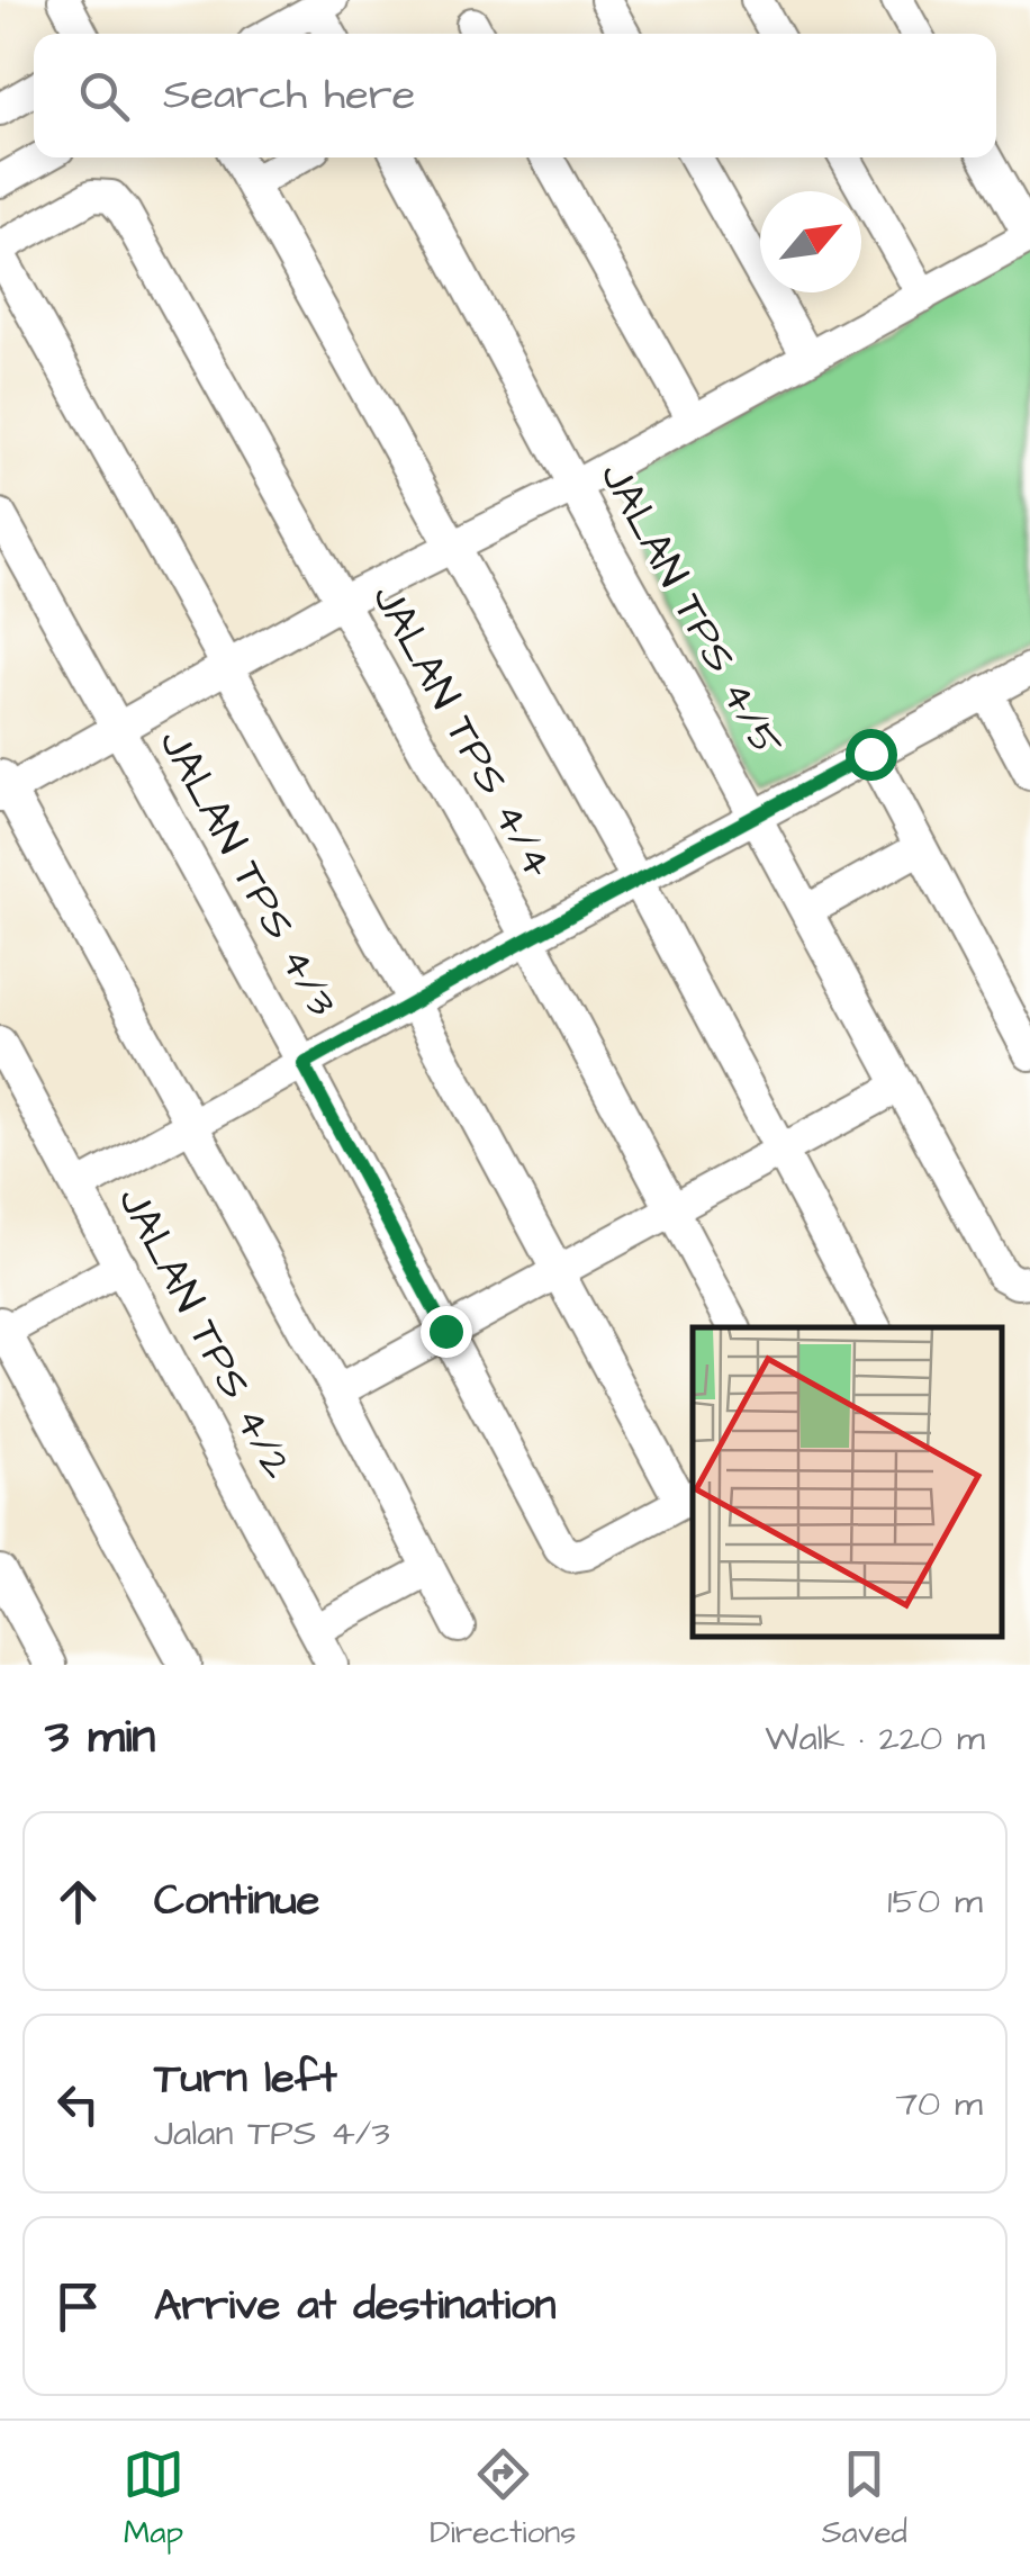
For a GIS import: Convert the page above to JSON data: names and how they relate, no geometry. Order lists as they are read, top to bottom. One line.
{"streets":{"street":["JALAN TPS 4/5","JALAN TPS 4/4","JALAN TPS 4/3","JALAN TPS 4/2"]},"north":"top right","page":{"search":"Search here","heading":["3 min","Walk · 220 m"],"list":[["Continue","150 m"],["Turn left","Jalan TPS 4/3","70 m"],"Arrive at destination"],"nav":["Map","Directions","Saved"]}}
